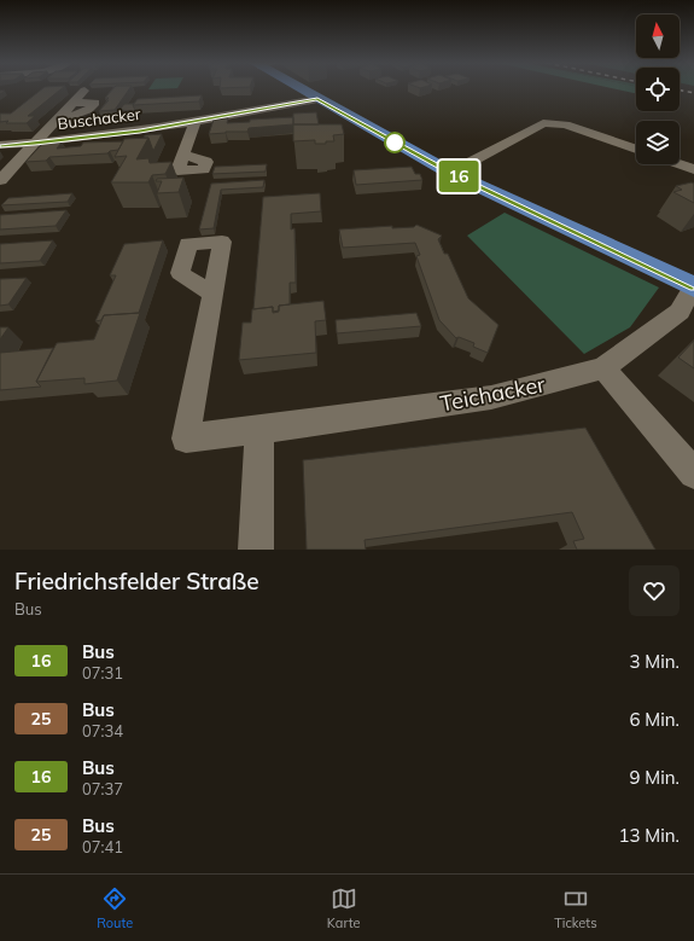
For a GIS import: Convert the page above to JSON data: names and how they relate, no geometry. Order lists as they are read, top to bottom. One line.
{"streets":{"street":["Buschacker","Teichacker"]},"lines":["bus line 16"],"north":"top","page":{"on_map":"16","heading":["Friedrichsfelder Straße","Bus"],"list":[{"mark":"16","name":"Bus","note":"07:31","value":"3 Min."},{"mark":"25","name":"Bus","note":"07:34","value":"6 Min."},{"mark":"16","name":"Bus","note":"07:37","value":"9 Min."},{"mark":"25","name":"Bus","note":"07:41","value":"13 Min."}],"tabs":["Route","Karte","Tickets"]}}
